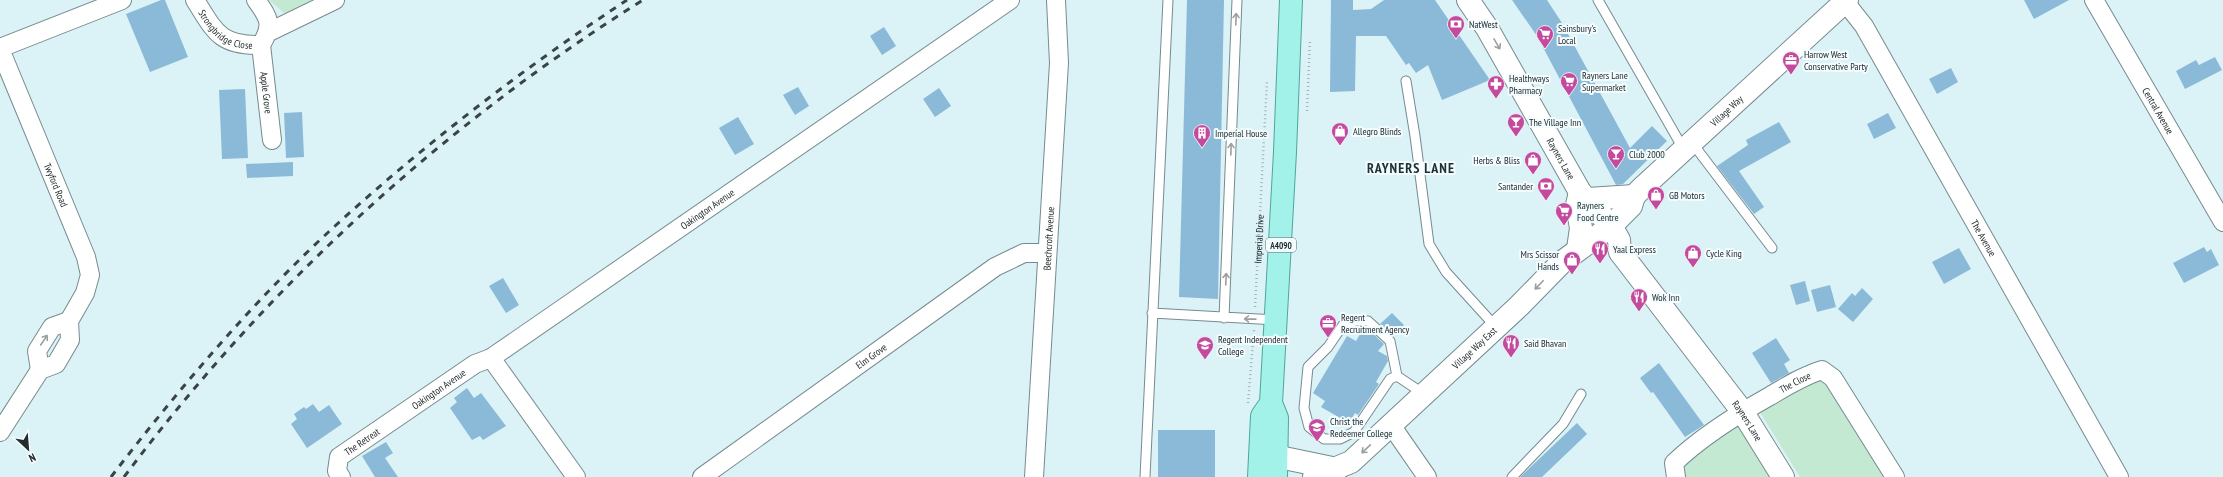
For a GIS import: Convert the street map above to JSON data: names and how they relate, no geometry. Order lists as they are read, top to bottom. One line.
{"streets":{"main road":["A4090"],"street":["Strongbridge Close","Apple Grove","Central Avenue","Village Way","Rayners Lane","Twyford Road","Oakington Avenue","Beechcroft Avenue","The Avenue","Village Way East","Elm Grove","The Close","The Retreat"],"path":["Imperial Drive"]},"crossings":[["Strongbridge Close","Apple Grove"],["Village Way","Rayners Lane"],["Village Way","The Avenue"],["Village Way","Village Way East"],["Rayners Lane","Village Way East"],["Rayners Lane","The Close"],["Oakington Avenue","The Retreat"],["Beechcroft Avenue","Elm Grove"]],"one_way":["Rayners Lane","Village Way East"],"districts":["RAYNERS LANE"],"places":{"bank":["NatWest","Santander"],"supermarket":["Sainsbury's Local","Rayners Lane Supermarket","Rayners Food Centre"],"office":["Harrow West Conservative Party","Regent Recruitment Agency"],"pharmacy":["Healthways Pharmacy"],"bar":["The Village Inn","Club 2000"],"shop":["Allegro Blinds","Herbs & Bliss","GB Motors","Cycle King","Mrs Scissor Hands"],"building":["Imperial House"],"restaurant":["Yaal Express","Wok Inn","Said Bhavan"],"school or university":["Regent Independent College","Christ the Redeemer College"]},"north":"bottom right"}
